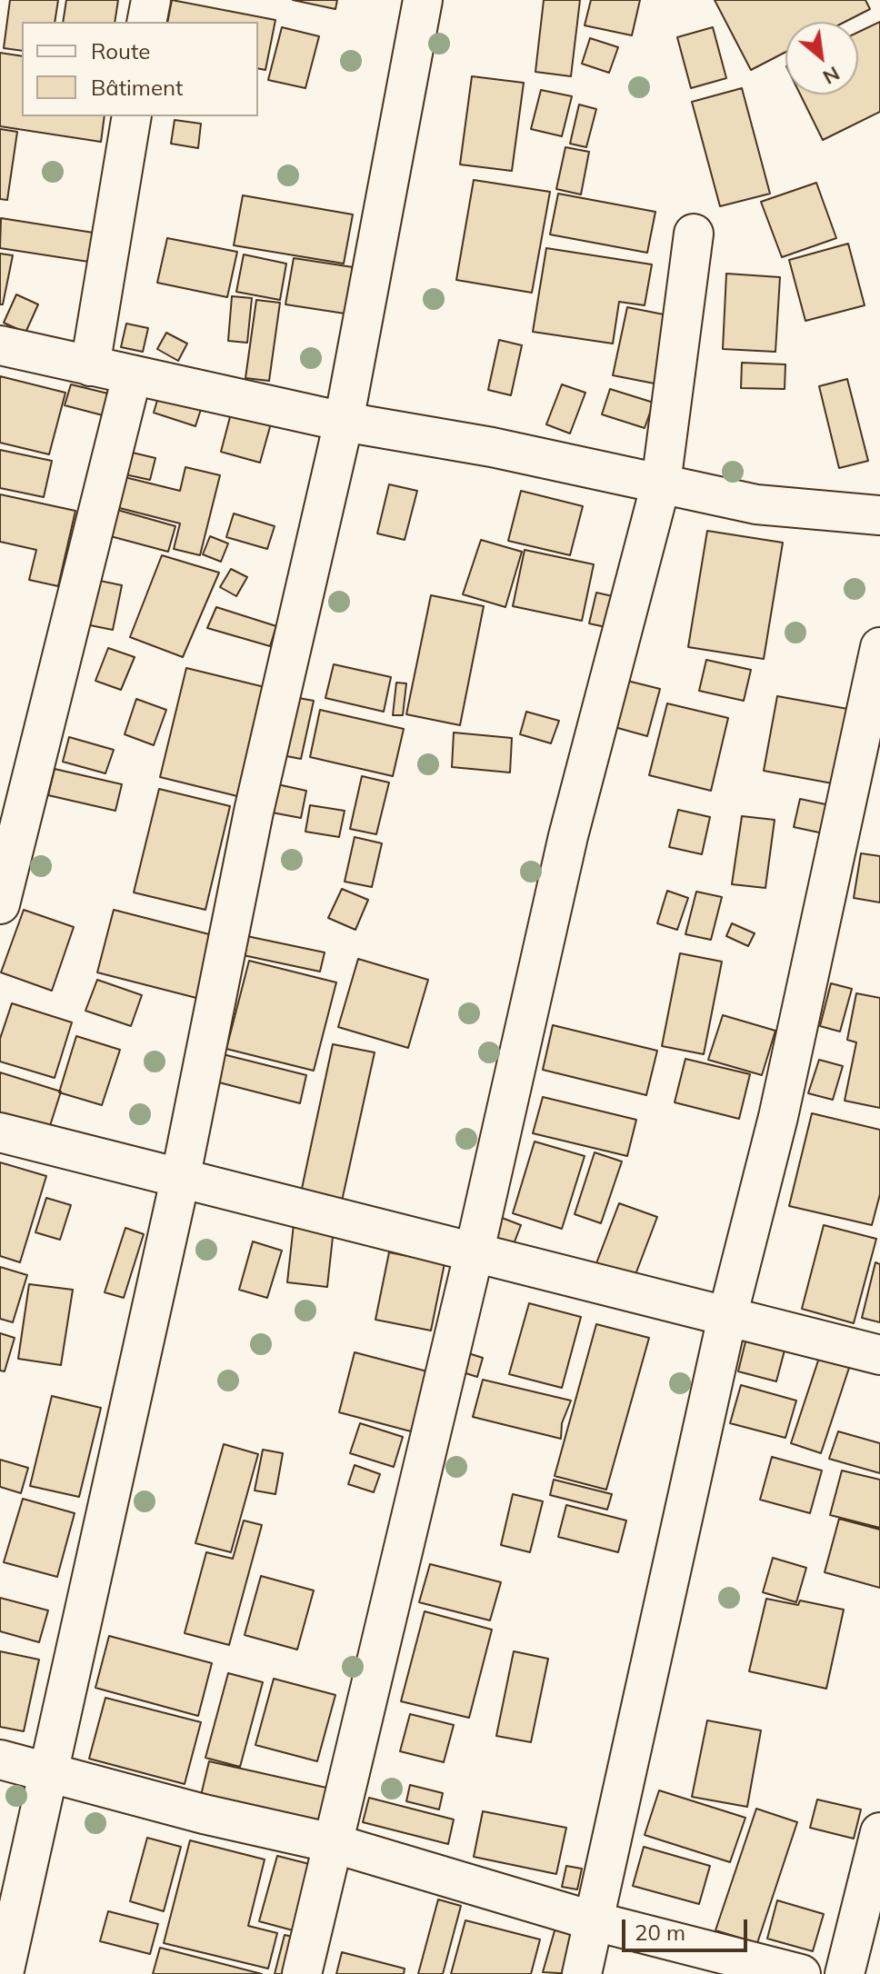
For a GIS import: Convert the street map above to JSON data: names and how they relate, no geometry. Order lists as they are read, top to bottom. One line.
{"legend":["Route","Bâtiment"],"scale_bar":"20 m","north":"bottom right"}
